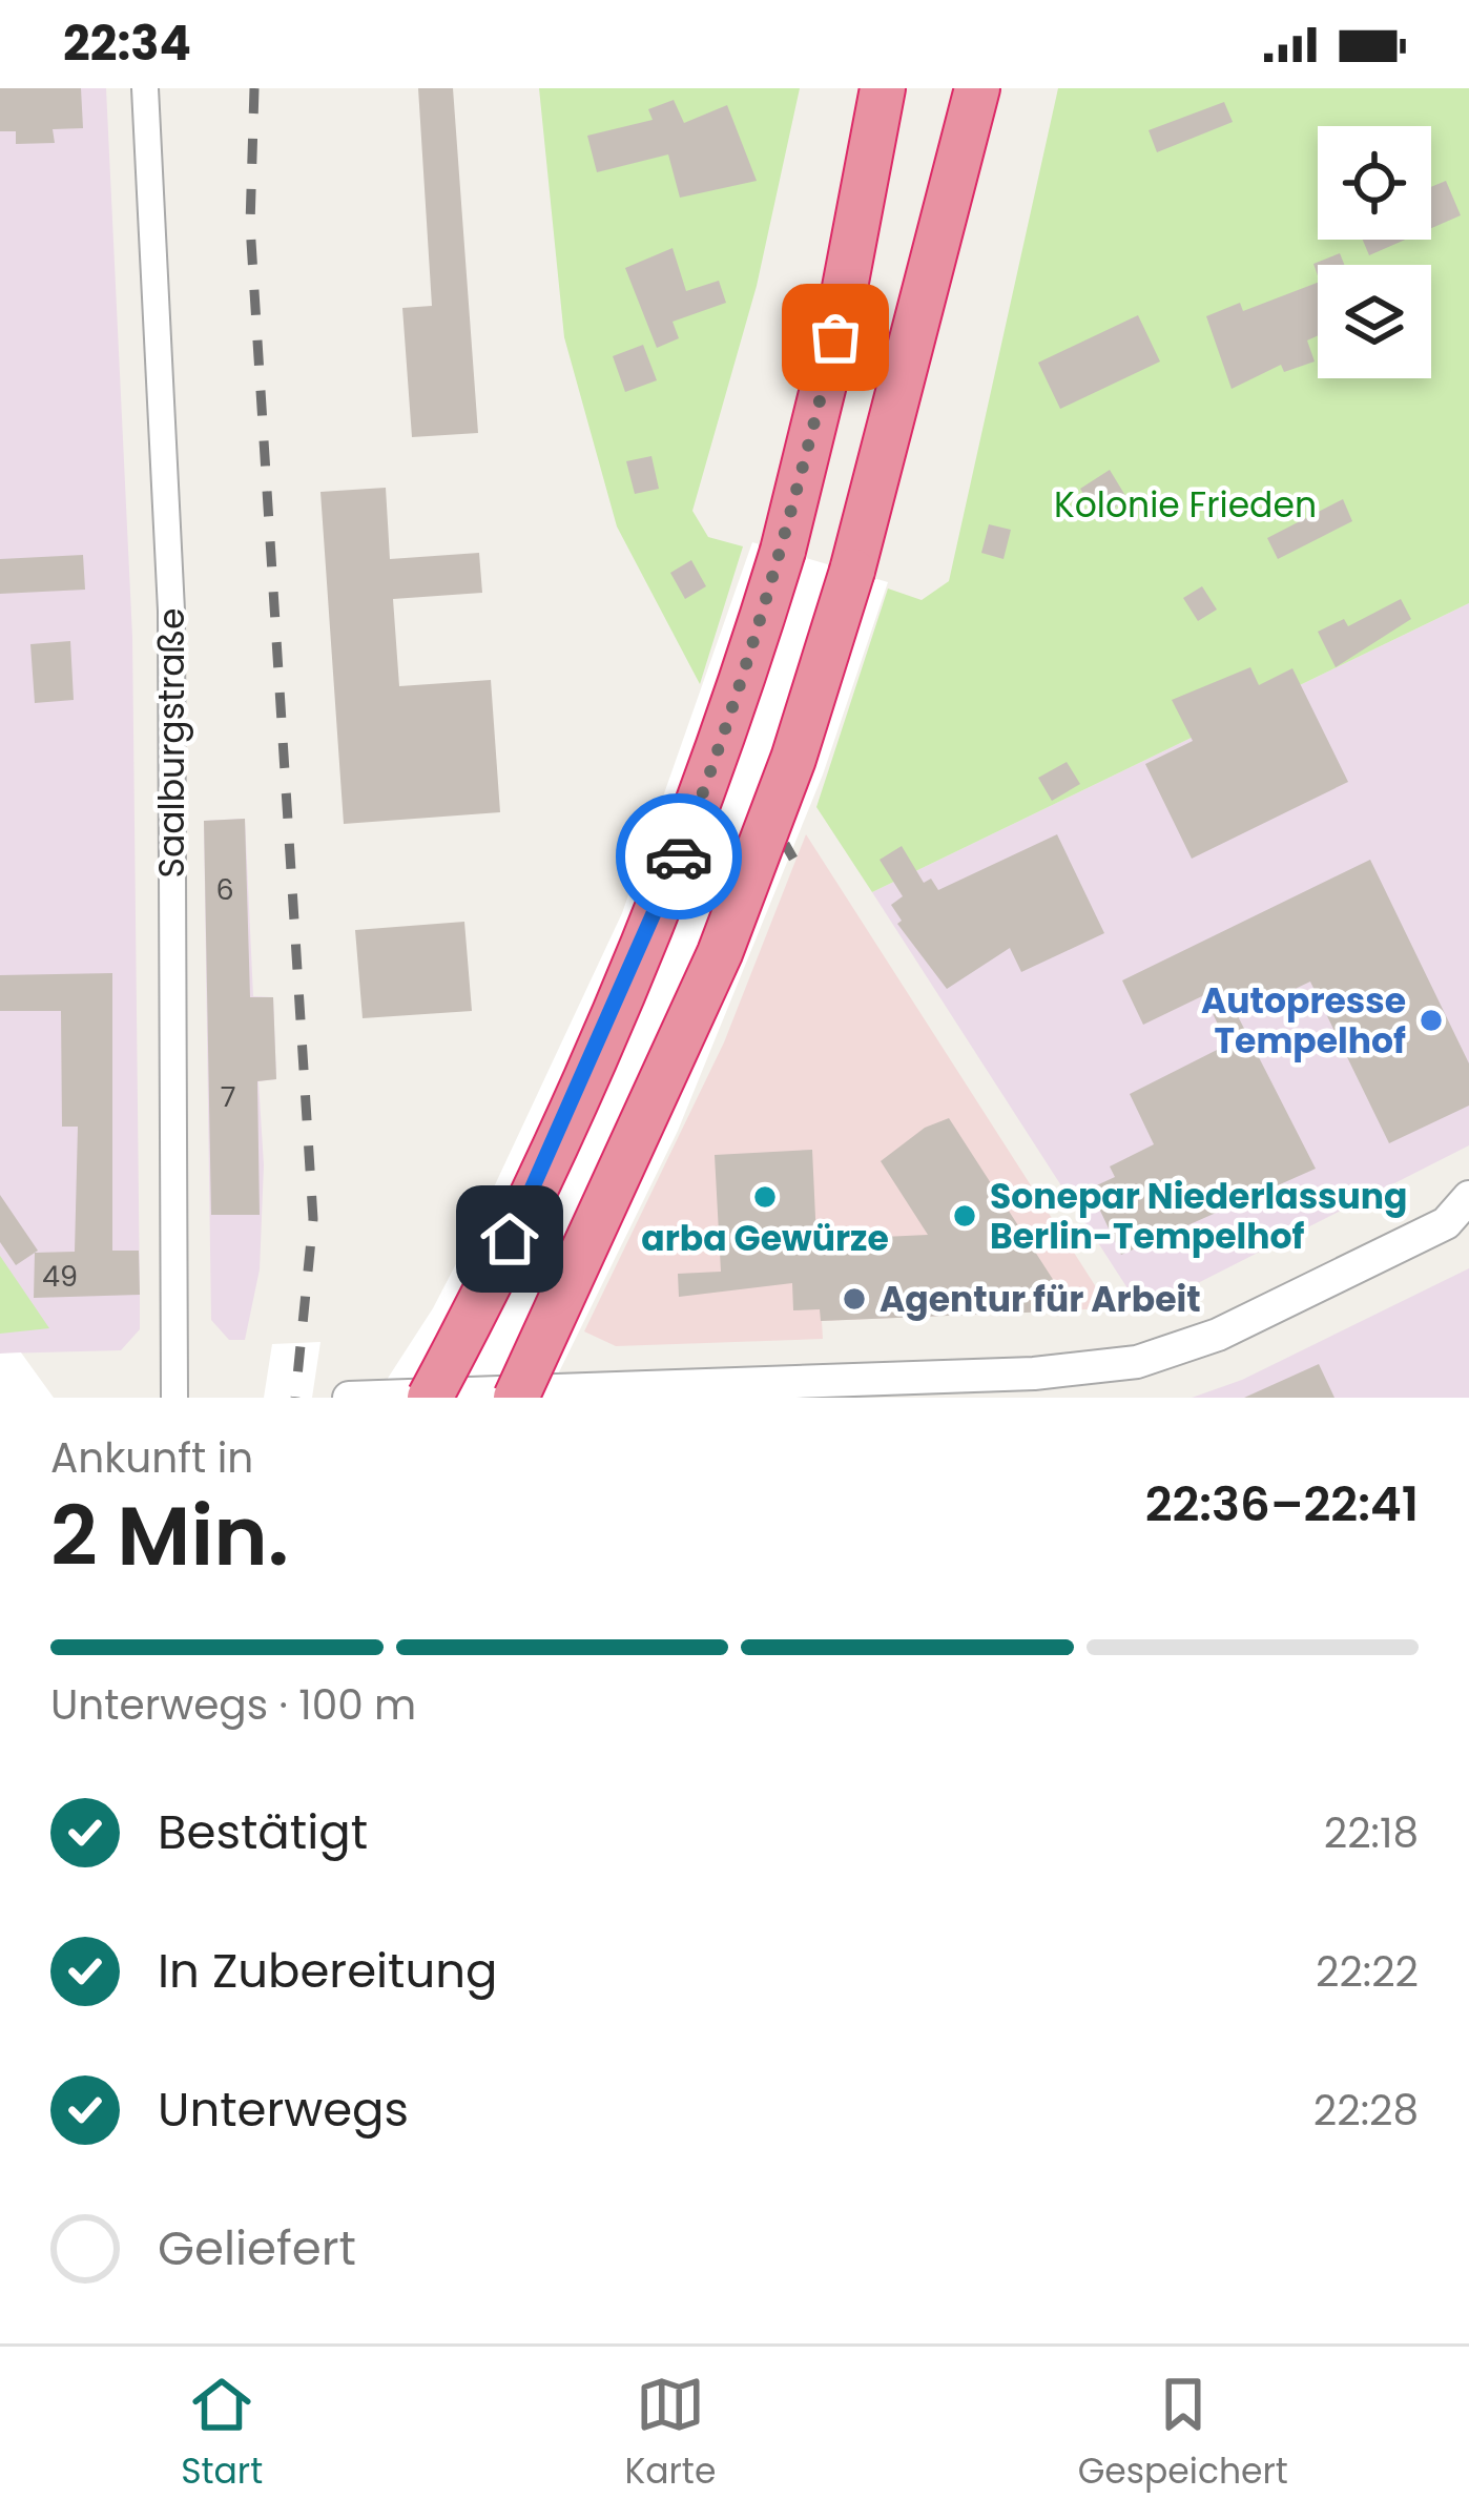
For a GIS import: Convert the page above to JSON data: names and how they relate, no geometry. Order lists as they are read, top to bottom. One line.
{"streets":{"street":["Saalburgstraße"]},"parks":["Kolonie Frieden"],"places":["Autopresse Tempelhof","arba Gewürze","Sonepar Niederlassung Berlin-Tempelhof","Agentur für Arbeit"],"house_numbers":["6","7","49"],"page":{"status":"22:34","heading":["2 Min.","Ankunft in","22:36–22:41"],"bar":"Unterwegs · 100 m","list":[["Bestätigt","22:18"],["In Zubereitung","22:22"],["Unterwegs","22:28"],"Geliefert"],"tabs":["Start","Karte","Gespeichert"]}}
